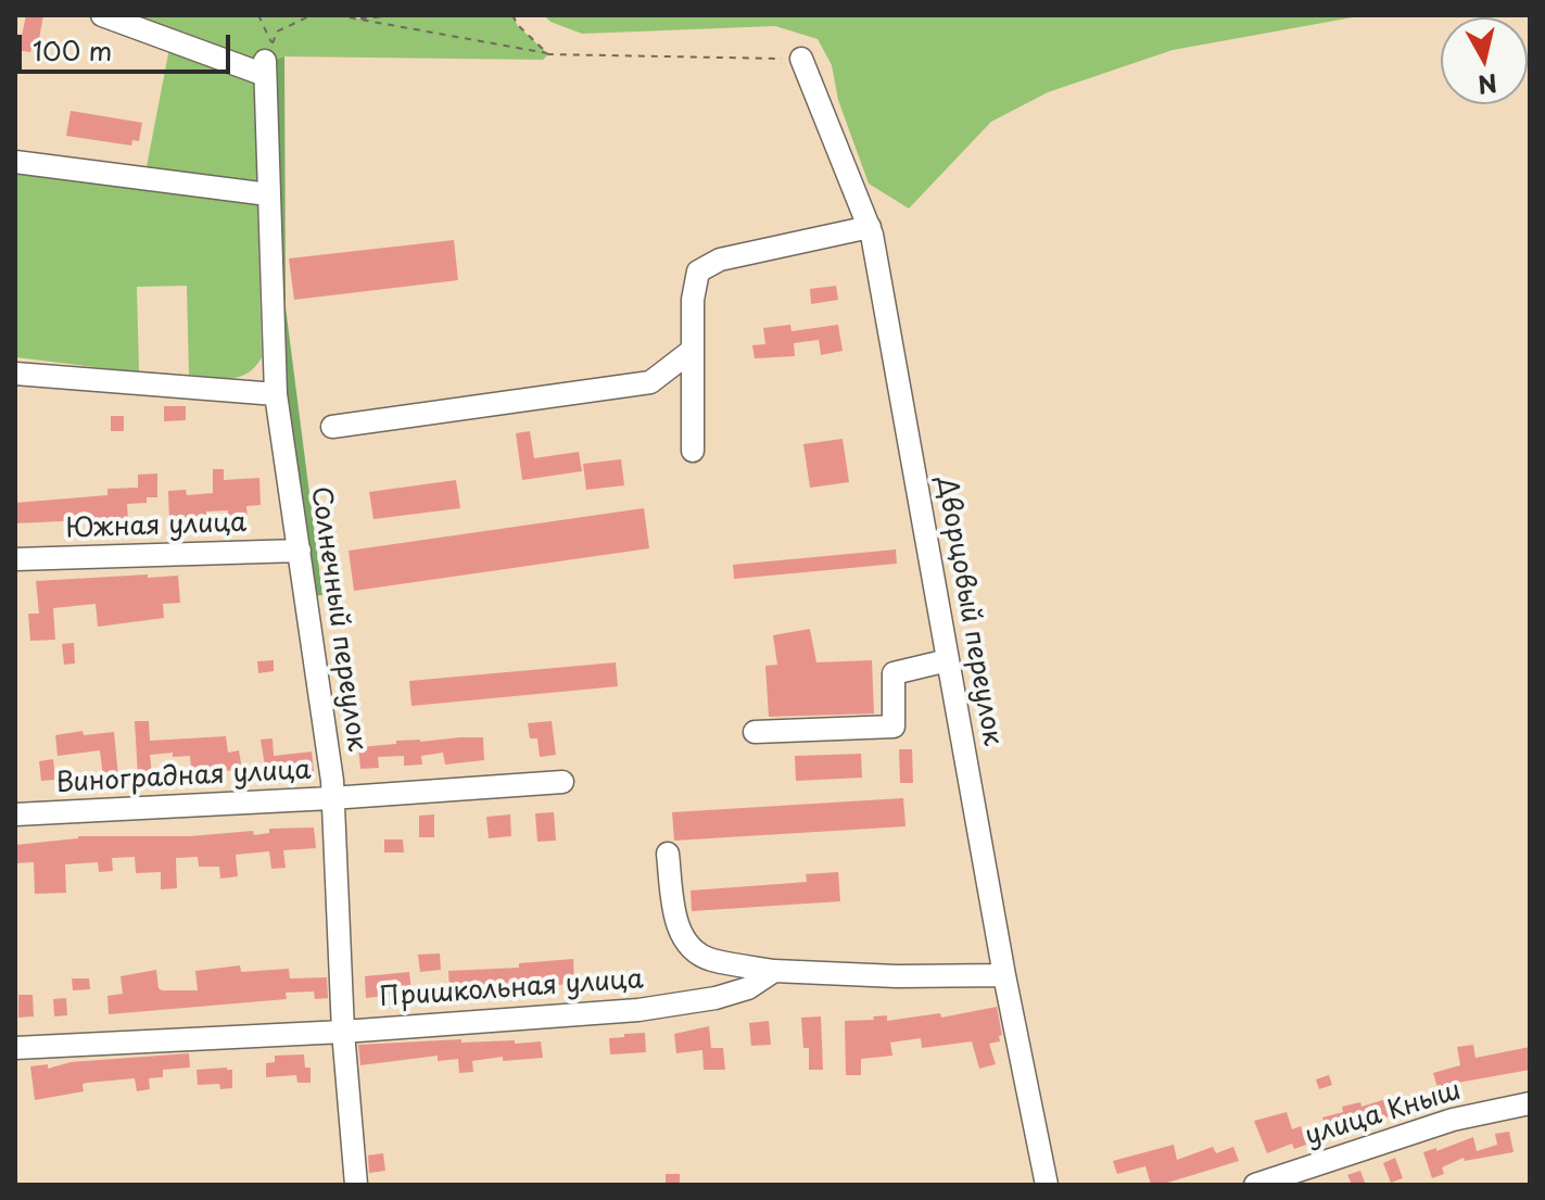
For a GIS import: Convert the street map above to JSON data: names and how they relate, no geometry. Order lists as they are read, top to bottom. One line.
{"streets":{"street":["Южная улица","Дворцовый переулок","Солнечный переулок","Виноградная улица","Пришкольная улица","улица Кныш"]},"crossings":[["Южная улица","Солнечный переулок"],["Солнечный переулок","Виноградная улица"],["Солнечный переулок","Пришкольная улица"]],"scale_bar":"100 m","north":"bottom"}
